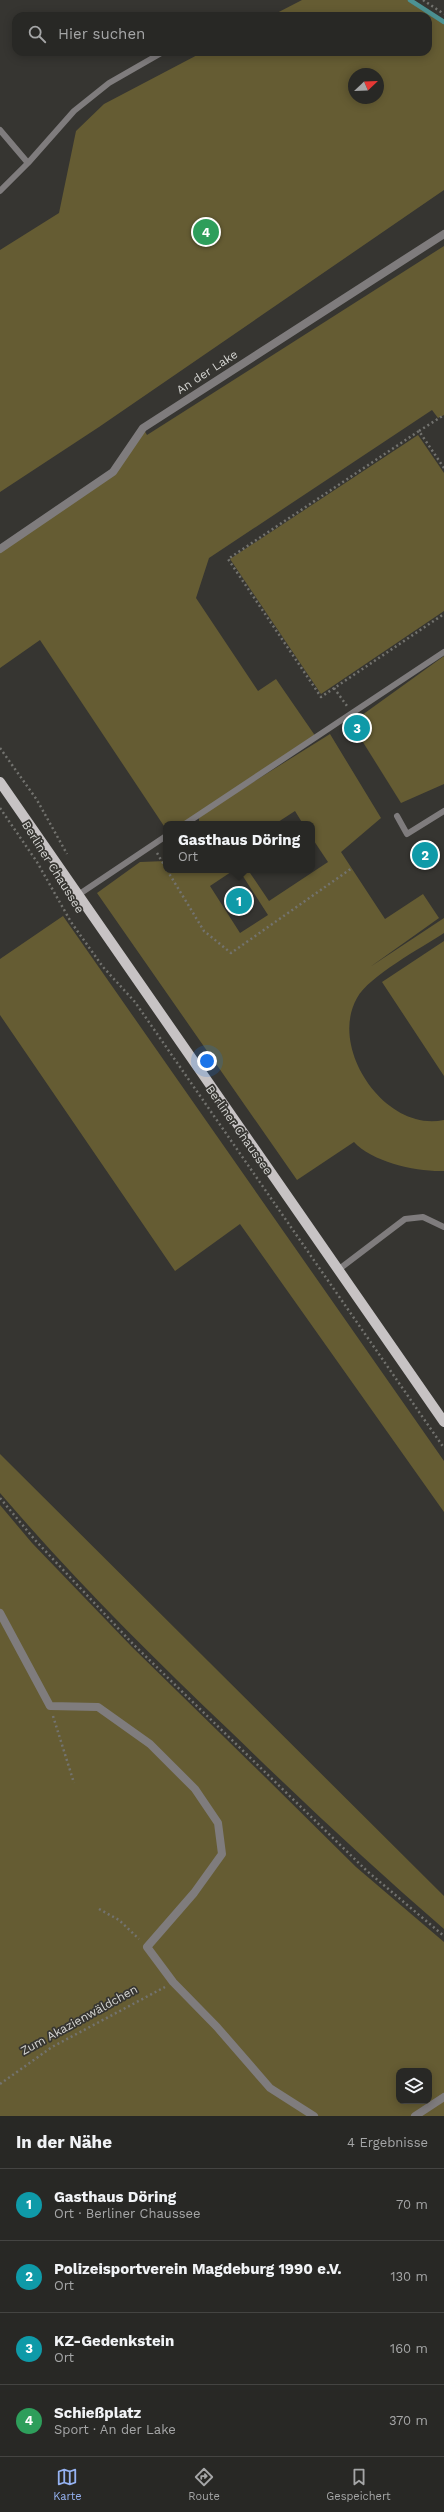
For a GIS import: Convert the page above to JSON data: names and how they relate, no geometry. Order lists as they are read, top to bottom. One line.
{"streets":{"main road":["Berliner Chaussee"],"street":["An der Lake"],"path":["Zum Akazienwäldchen"]},"north":"top right","page":{"search":"Hier suchen","pins":["4","3","2","1"],"popup":["Gasthaus Döring","Ort"],"heading":["In der Nähe","4 Ergebnisse"],"list":[{"mark":"1","name":"Gasthaus Döring","note":"Ort · Berliner Chaussee","value":"70 m"},{"mark":"2","name":"Polizeisportverein Magdeburg 1990 e.V.","note":"Ort","value":"130 m"},{"mark":"3","name":"KZ-Gedenkstein","note":"Ort","value":"160 m"},{"mark":"4","name":"Schießplatz","note":"Sport · An der Lake","value":"370 m"}],"nav":["Karte","Route","Gespeichert"]}}
